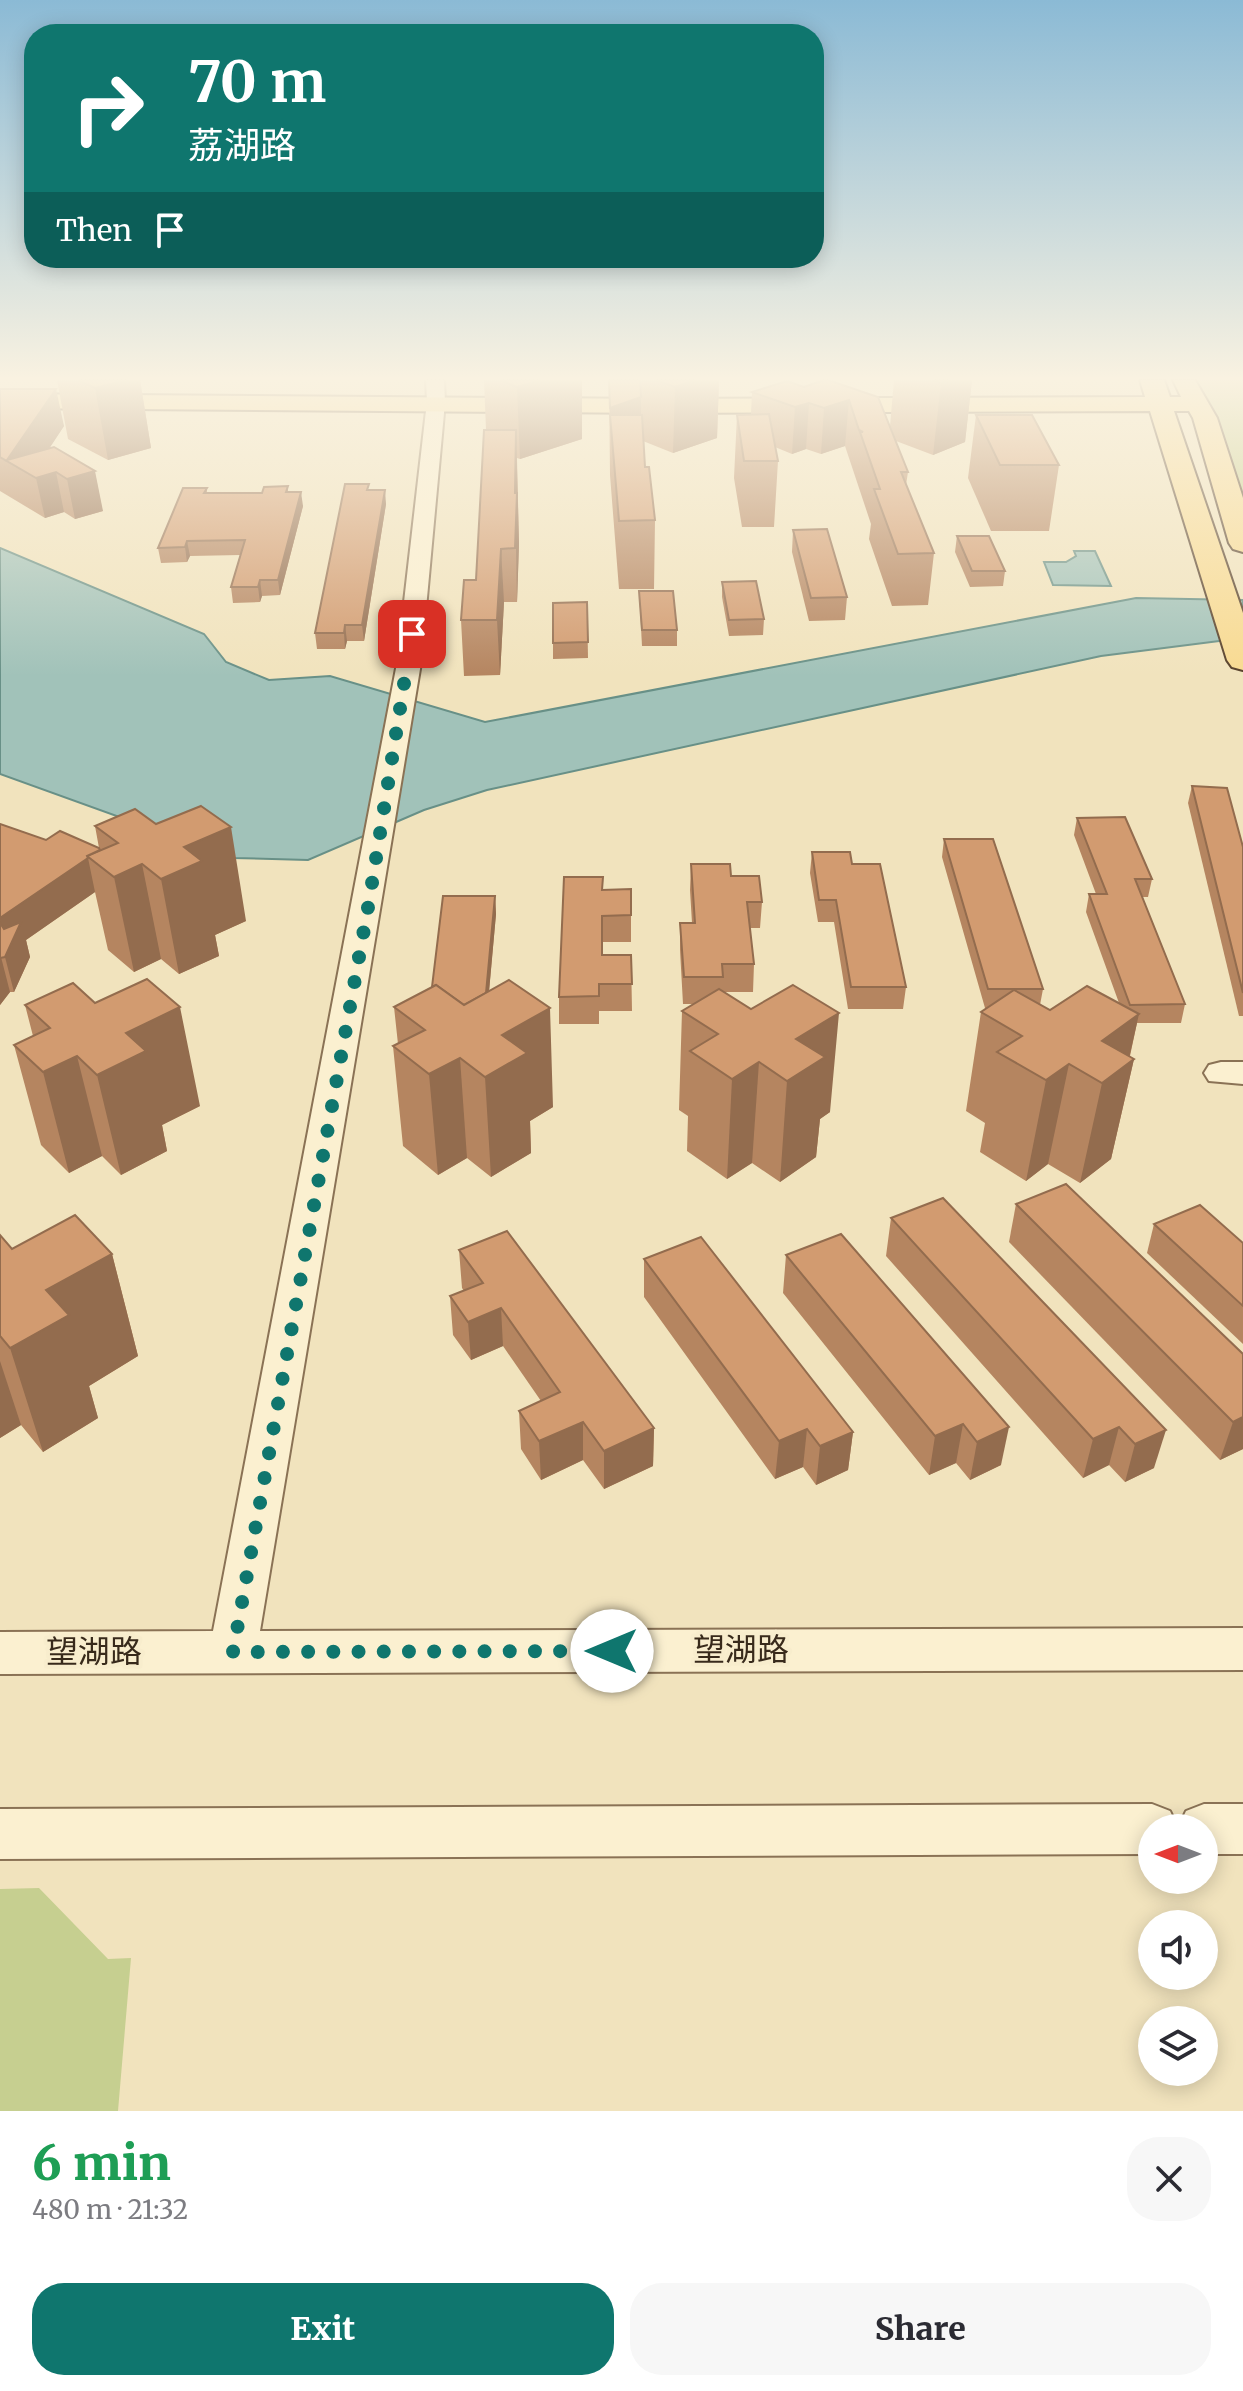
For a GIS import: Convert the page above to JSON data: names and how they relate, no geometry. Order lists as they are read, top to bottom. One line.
{"streets":{"street":["望湖路"]},"north":"left","page":{"turn":["70 m","荔湖路"],"then":"Then","heading":["6 min","480 m · 21:32"],"buttons":["Exit","Share"]}}
